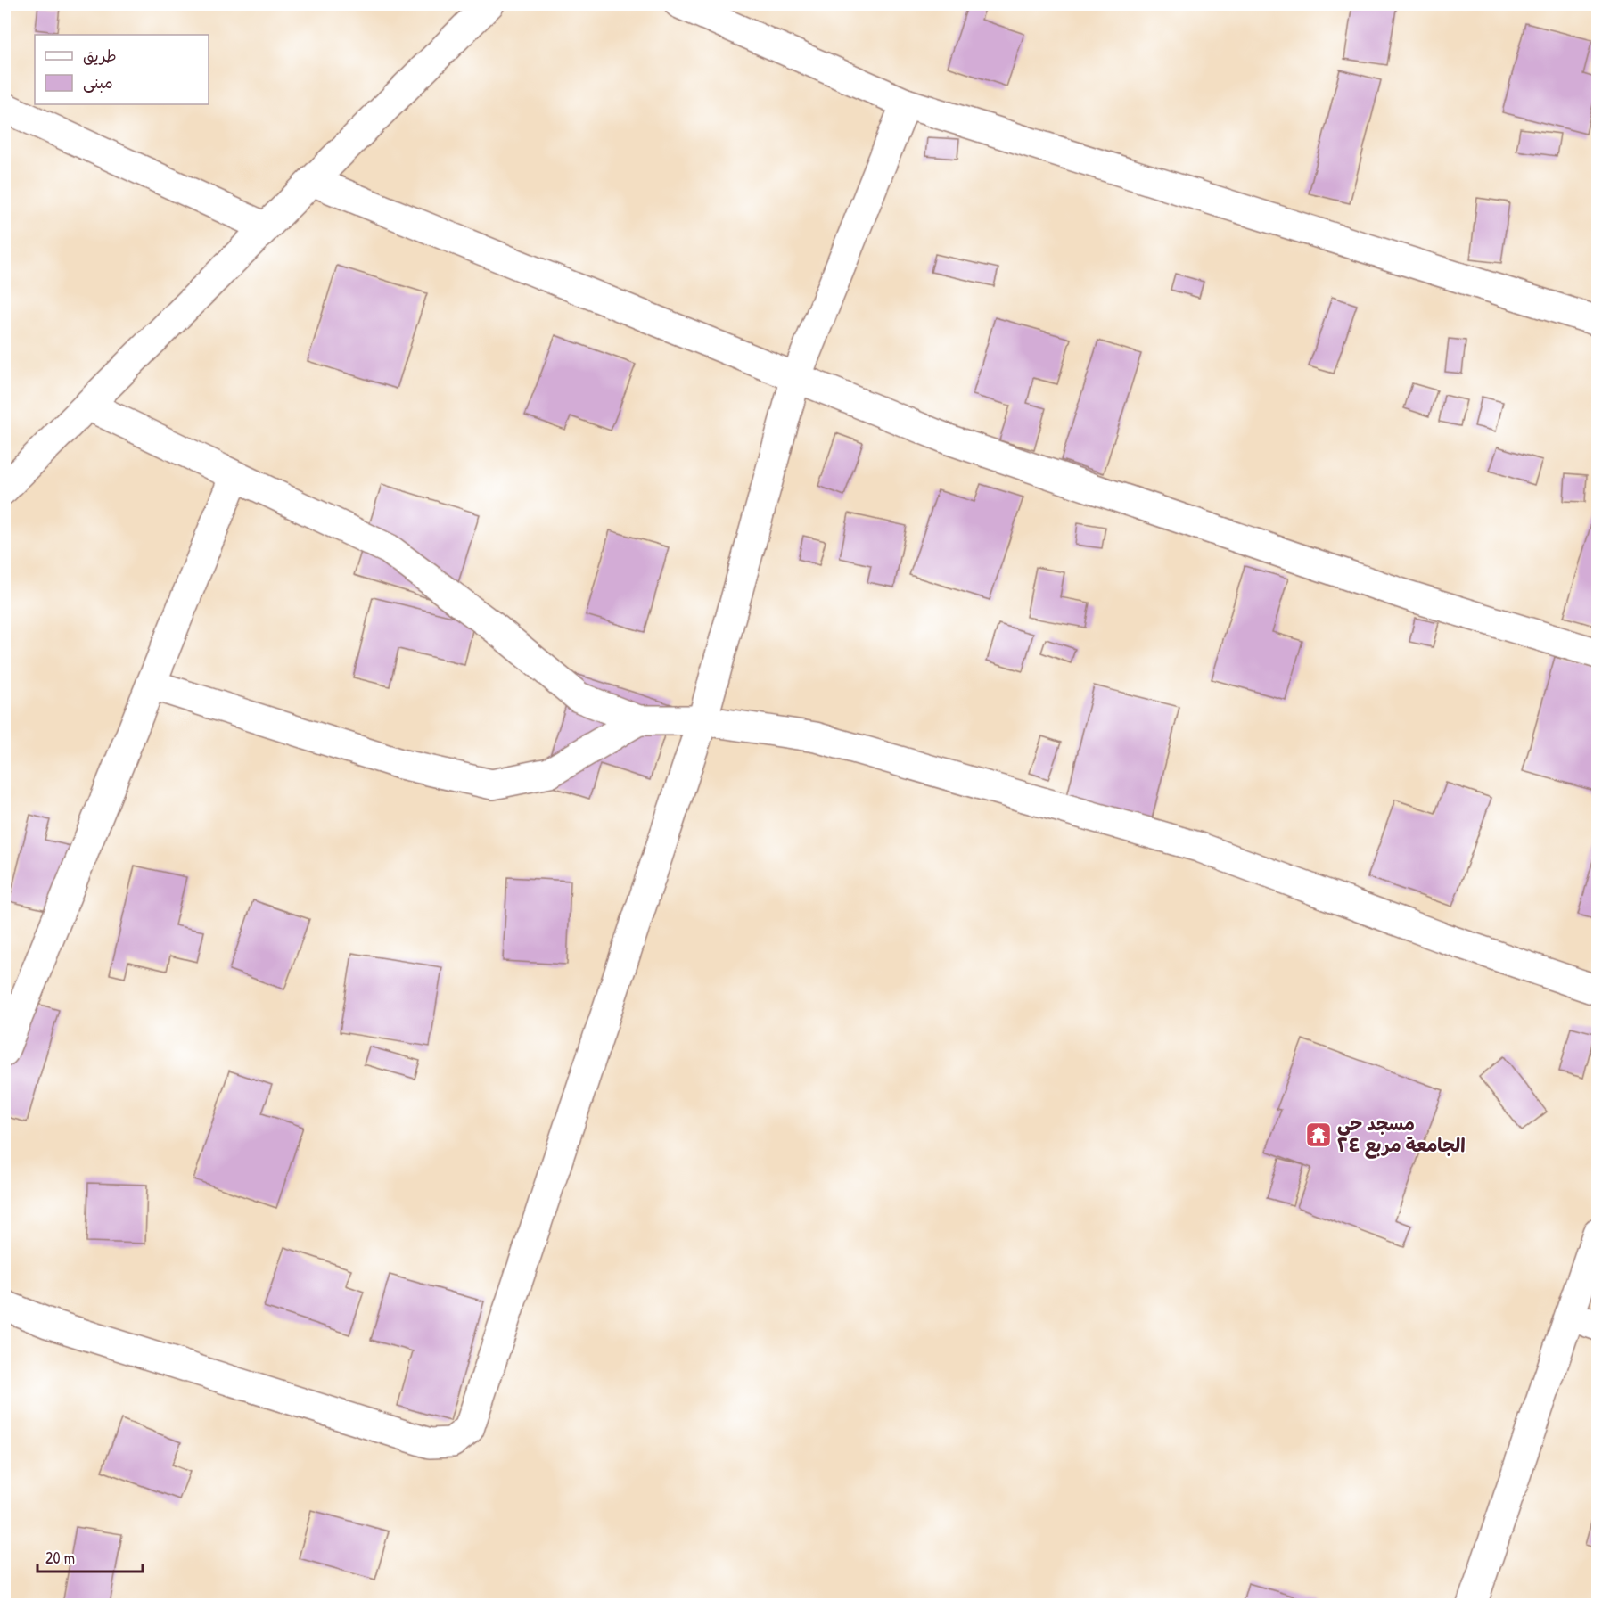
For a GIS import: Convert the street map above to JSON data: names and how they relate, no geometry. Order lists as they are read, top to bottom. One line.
{"places":{"temple":["مسجد حي الجامعة مربع ٢٤"]},"legend":["طريق","مبنى"],"scale_bar":"20 m"}
